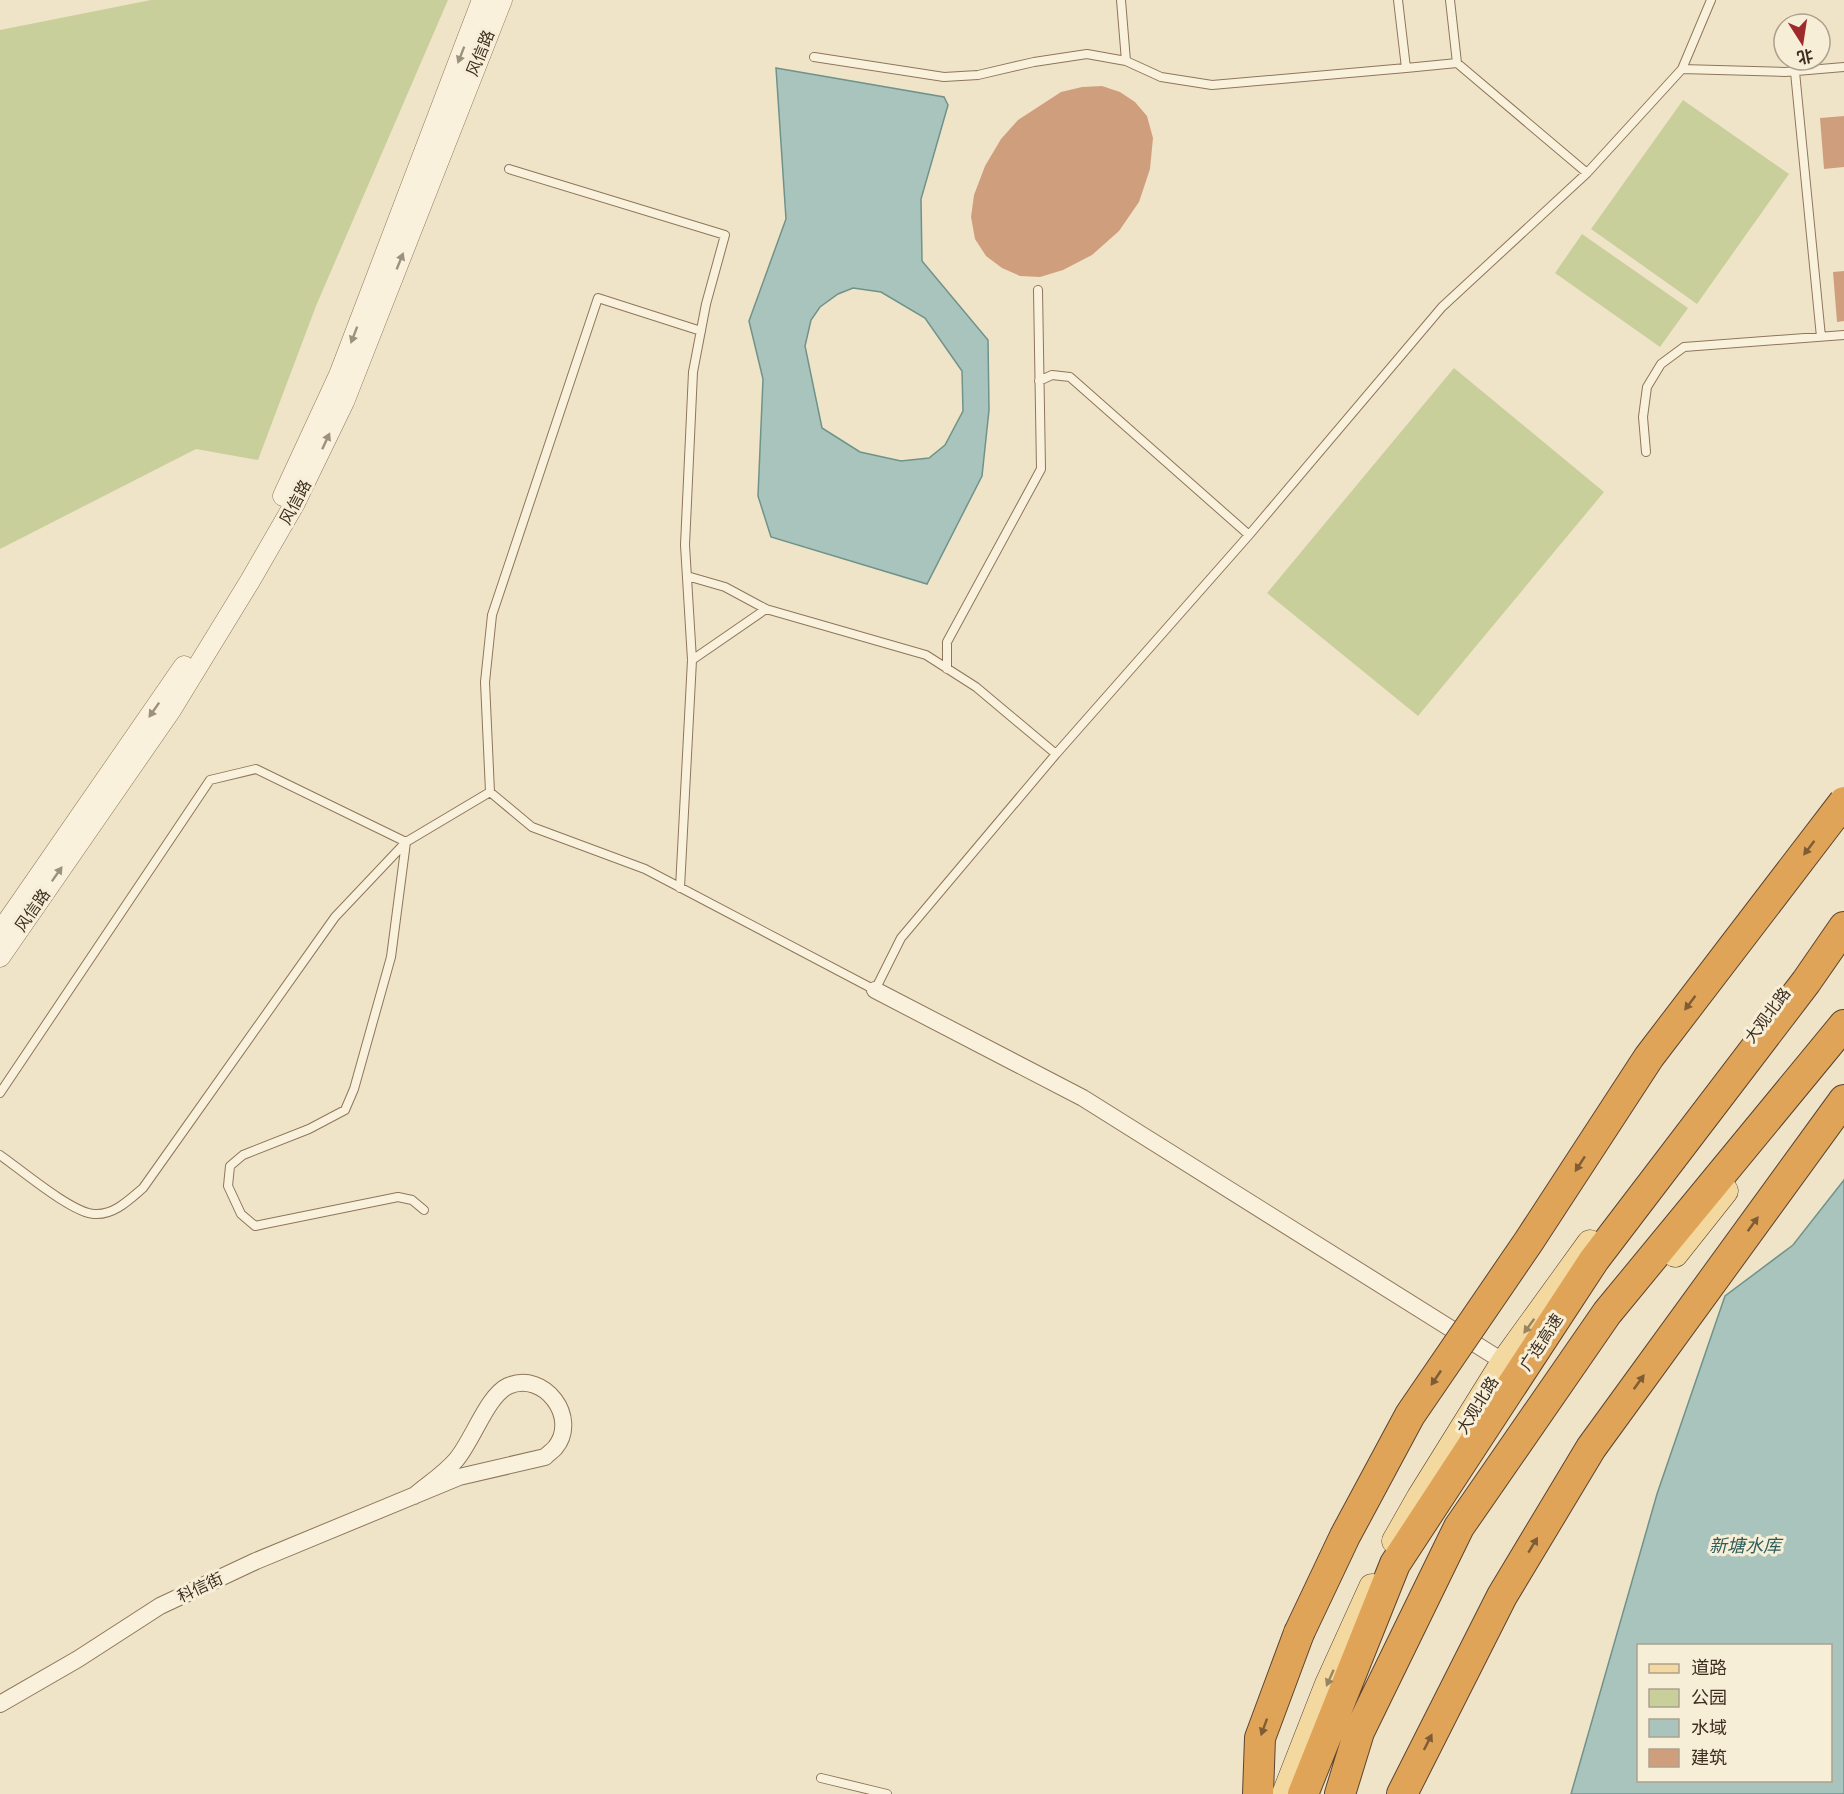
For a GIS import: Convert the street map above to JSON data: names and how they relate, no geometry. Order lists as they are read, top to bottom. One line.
{"streets":{"highway":["广连高速"],"main road":["大观北路"],"street":["风信路","科信街"]},"water":["新塘水库"],"legend":["道路","公园","水域","建筑"],"north":"bottom"}
